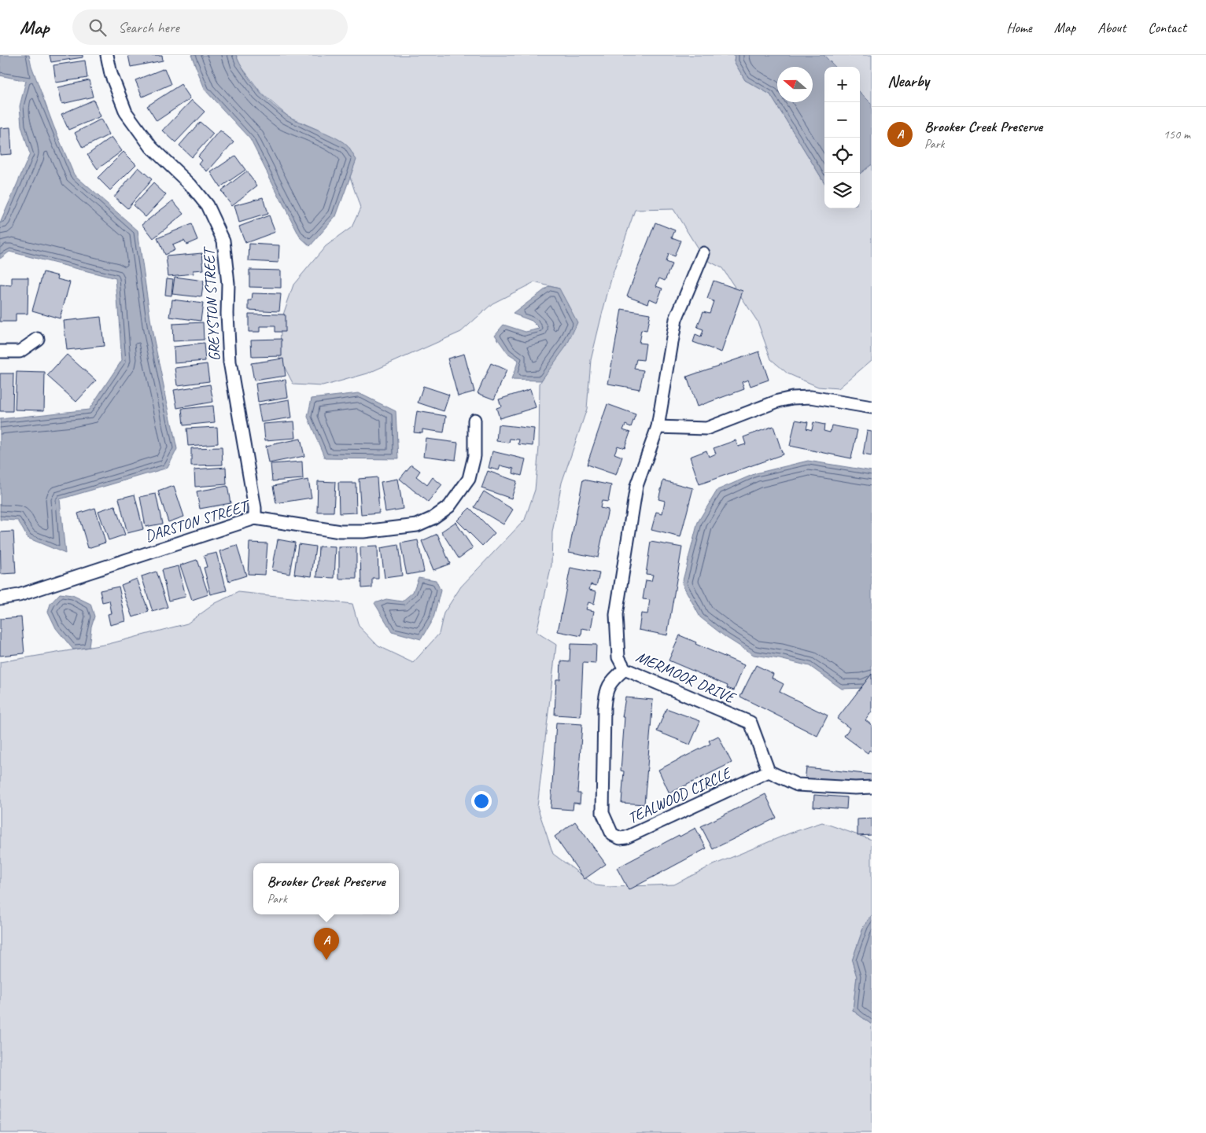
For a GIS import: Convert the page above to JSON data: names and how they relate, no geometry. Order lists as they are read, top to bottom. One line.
{"streets":{"street":["GREYSTON STREET","DARSTON STREET","MERMOOR DRIVE","TEALWOOD CIRCLE"]},"crossings":[["GREYSTON STREET","DARSTON STREET"],["MERMOOR DRIVE","TEALWOOD CIRCLE"]],"north":"left","page":{"header":"Map","search":"Search here","nav":["Home","Map","About","Contact"],"heading":"Nearby","map_buttons":["+","−"],"list":[{"mark":"A","name":"Brooker Creek Preserve","note":"Park","value":"150 m"}],"popup":["Brooker Creek Preserve","Park"],"pins":"A"}}
